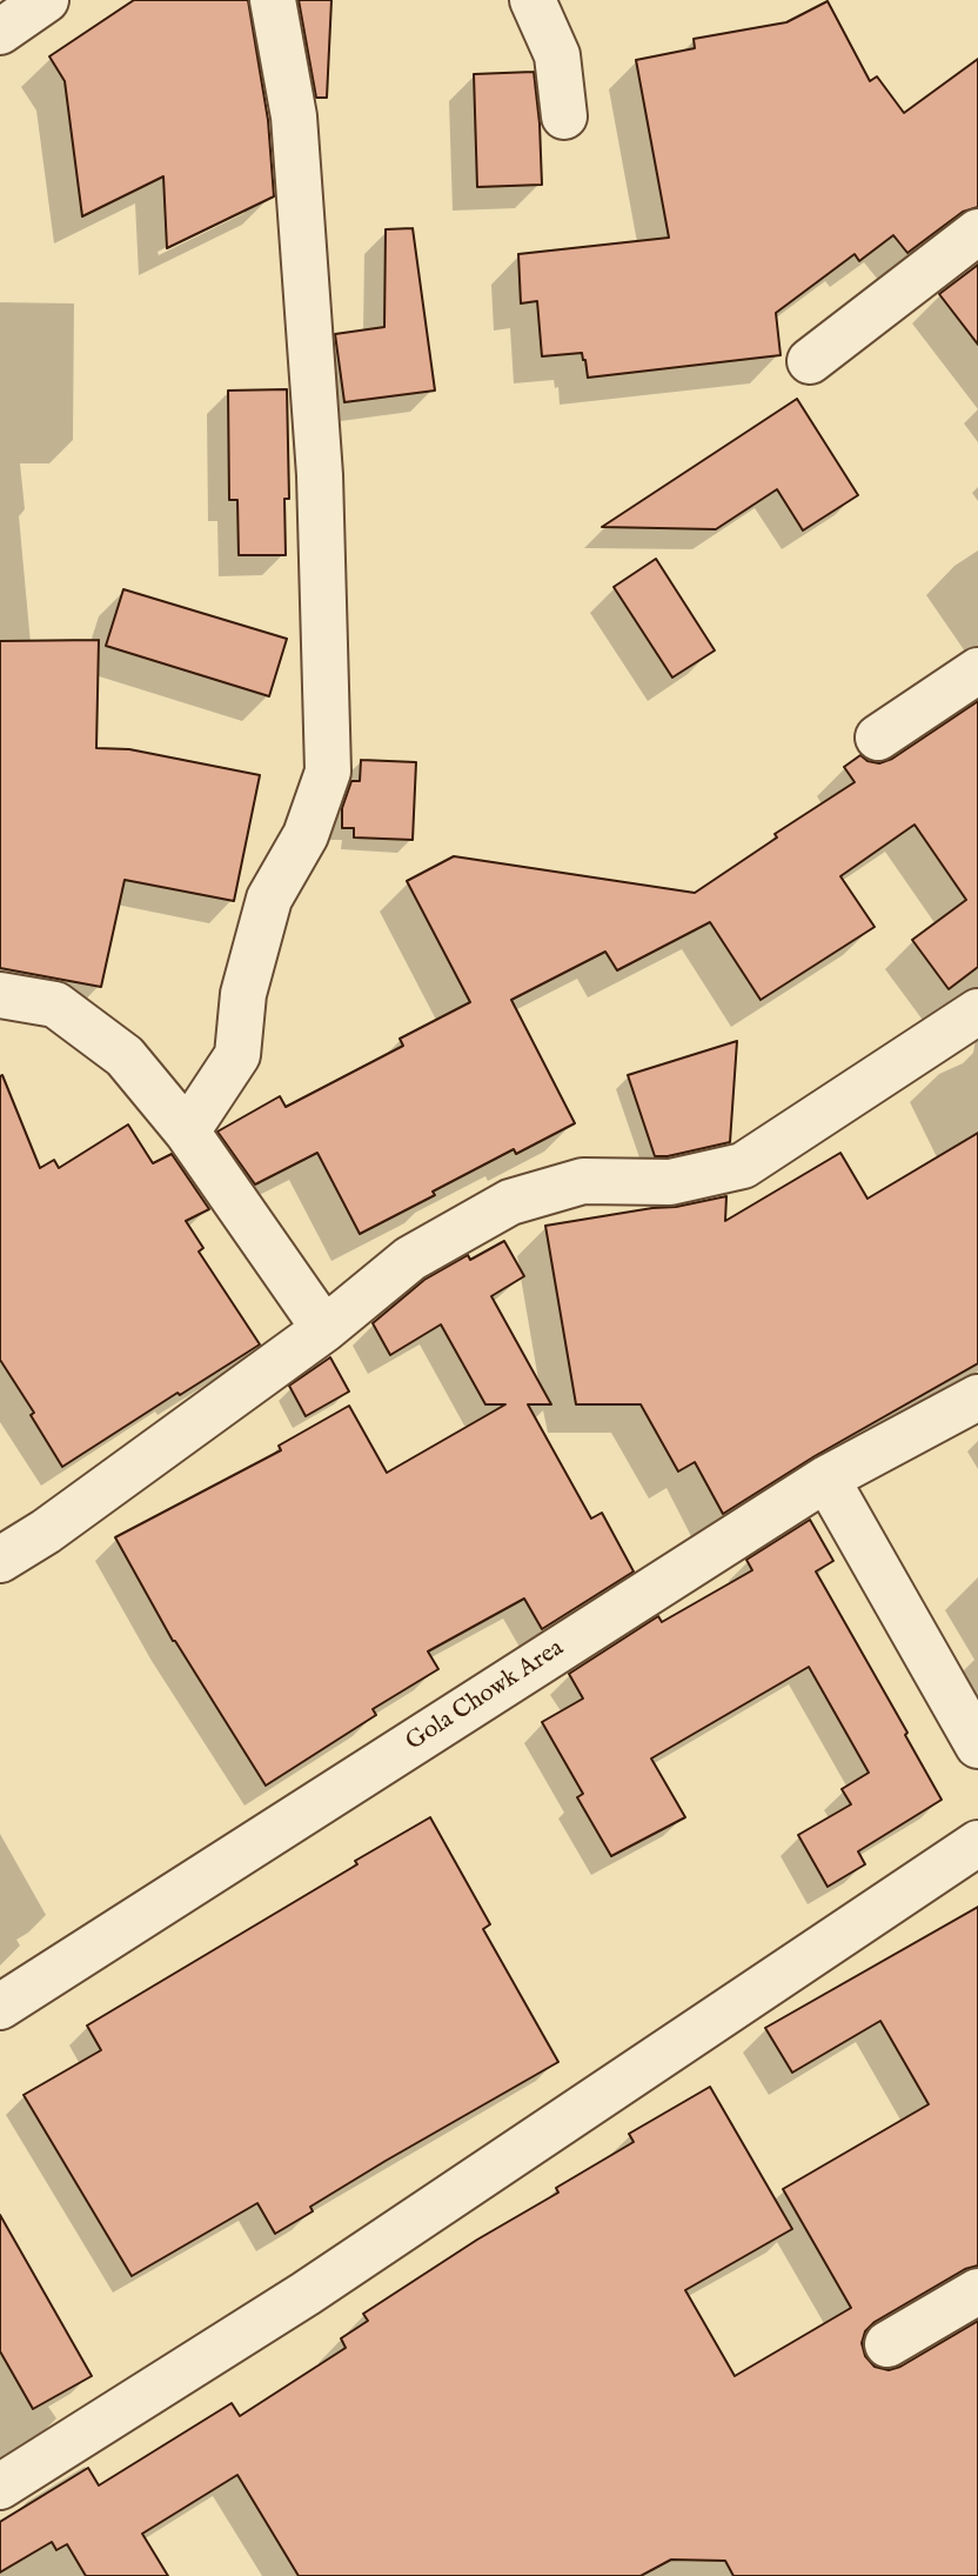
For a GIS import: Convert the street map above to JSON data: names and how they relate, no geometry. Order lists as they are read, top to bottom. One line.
{"streets":{"street":["Gola Chowk Area"]}}
